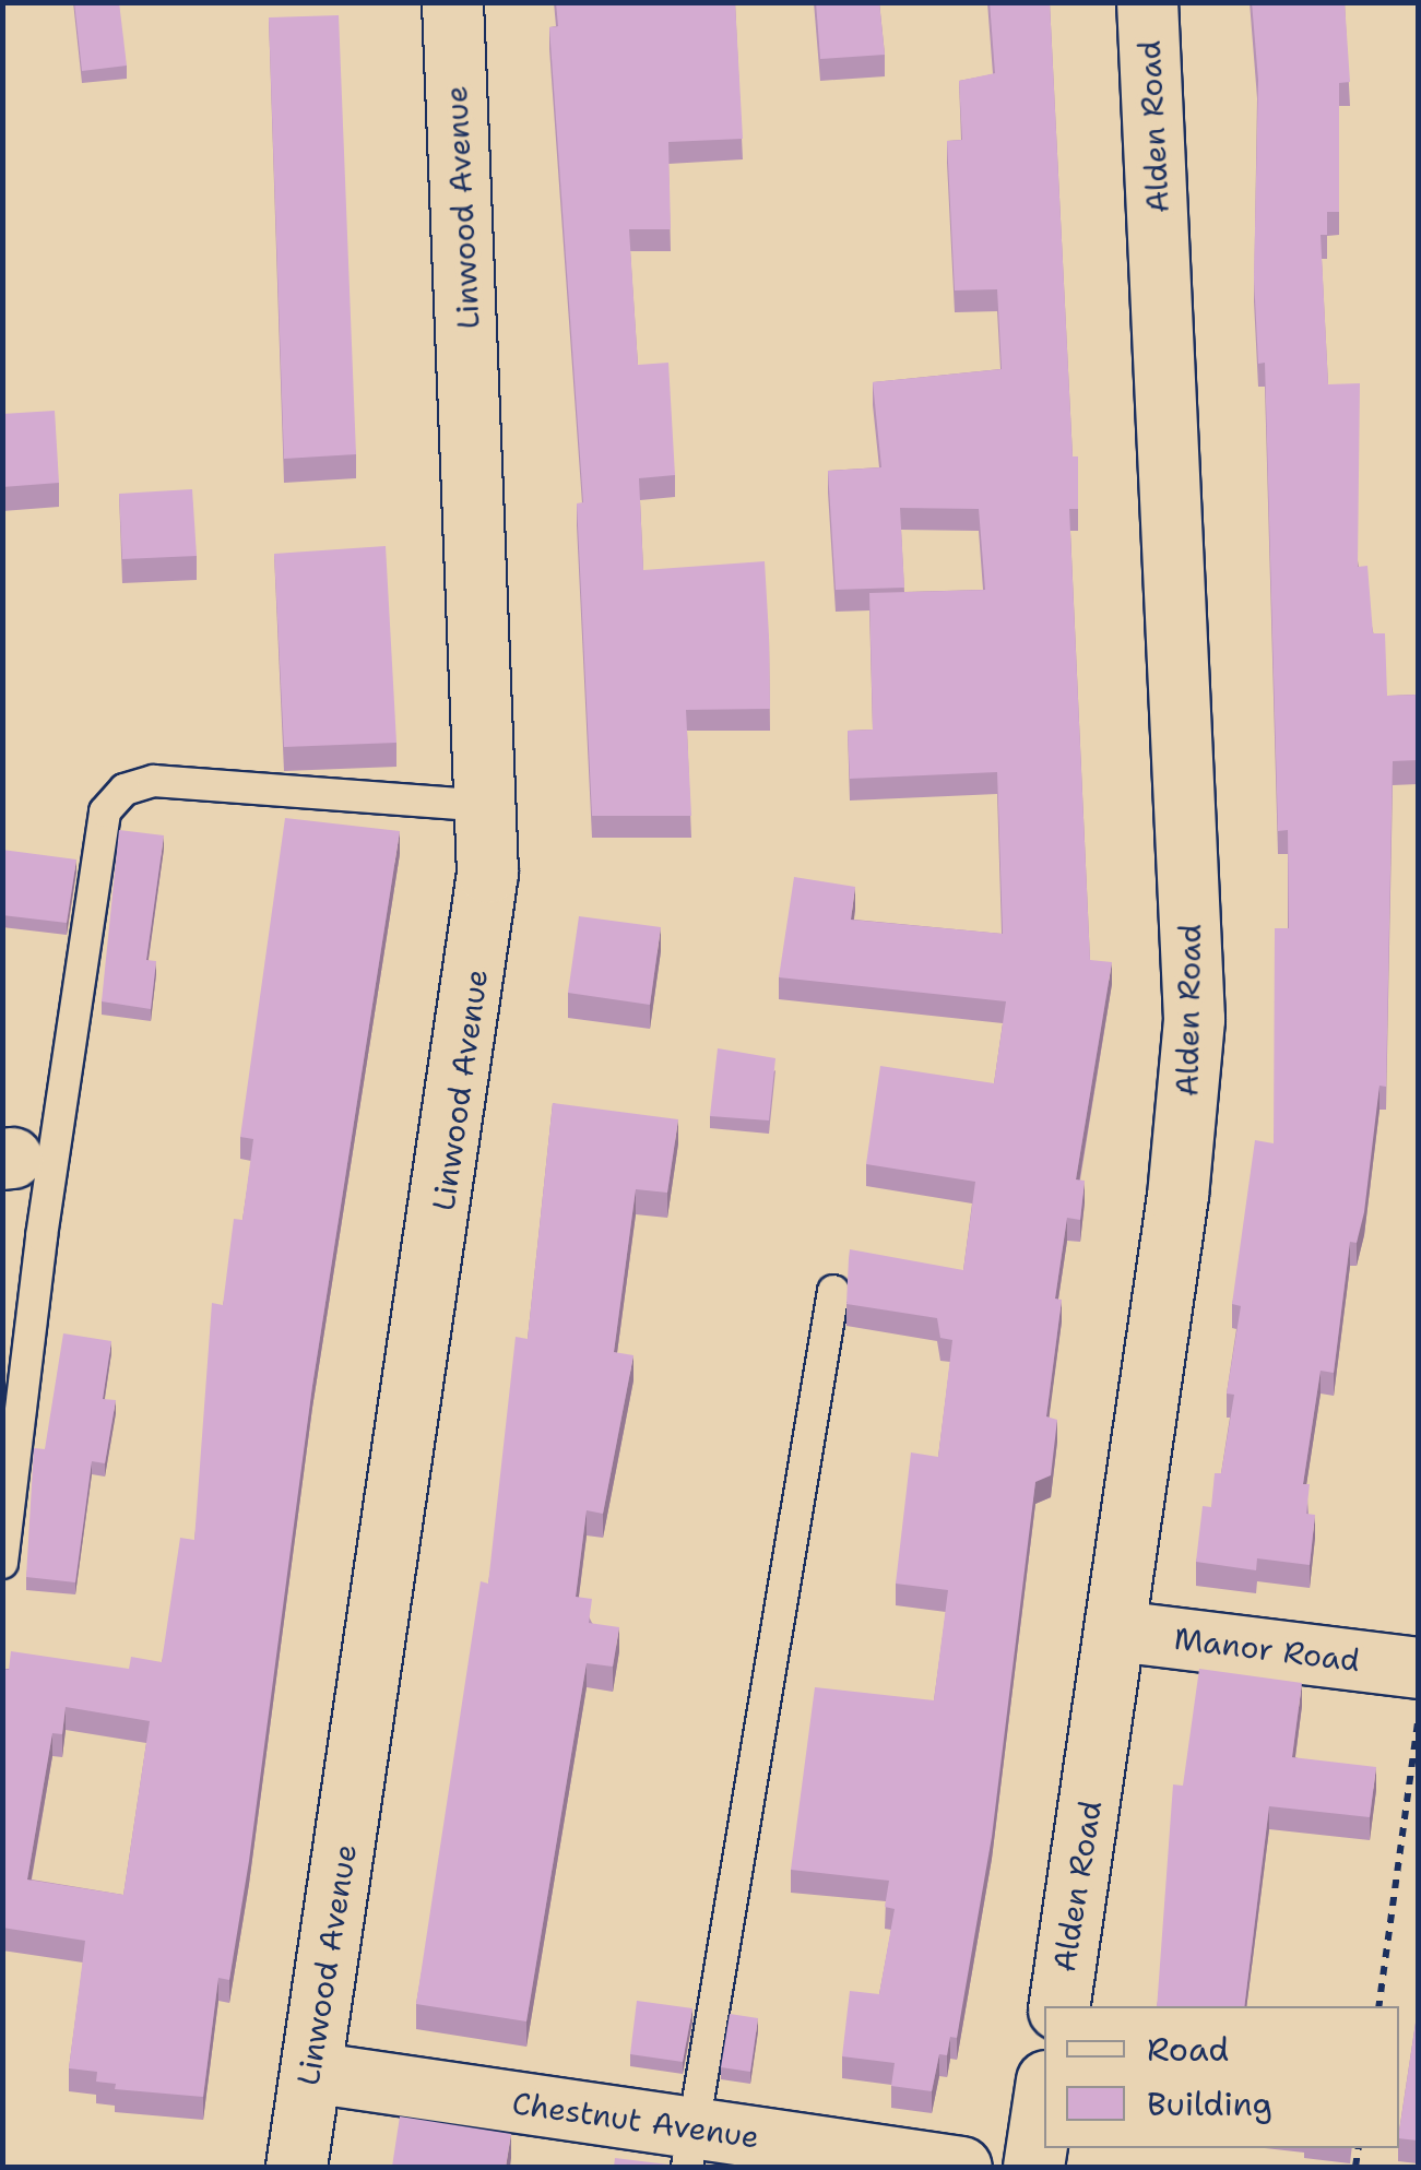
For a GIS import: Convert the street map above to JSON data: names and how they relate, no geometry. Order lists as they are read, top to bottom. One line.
{"streets":{"street":["Alden Road","Linwood Avenue","Manor Road","Chestnut Avenue"]},"crossings":[["Alden Road","Manor Road"],["Linwood Avenue","Chestnut Avenue"]],"legend":["Road","Building"]}
